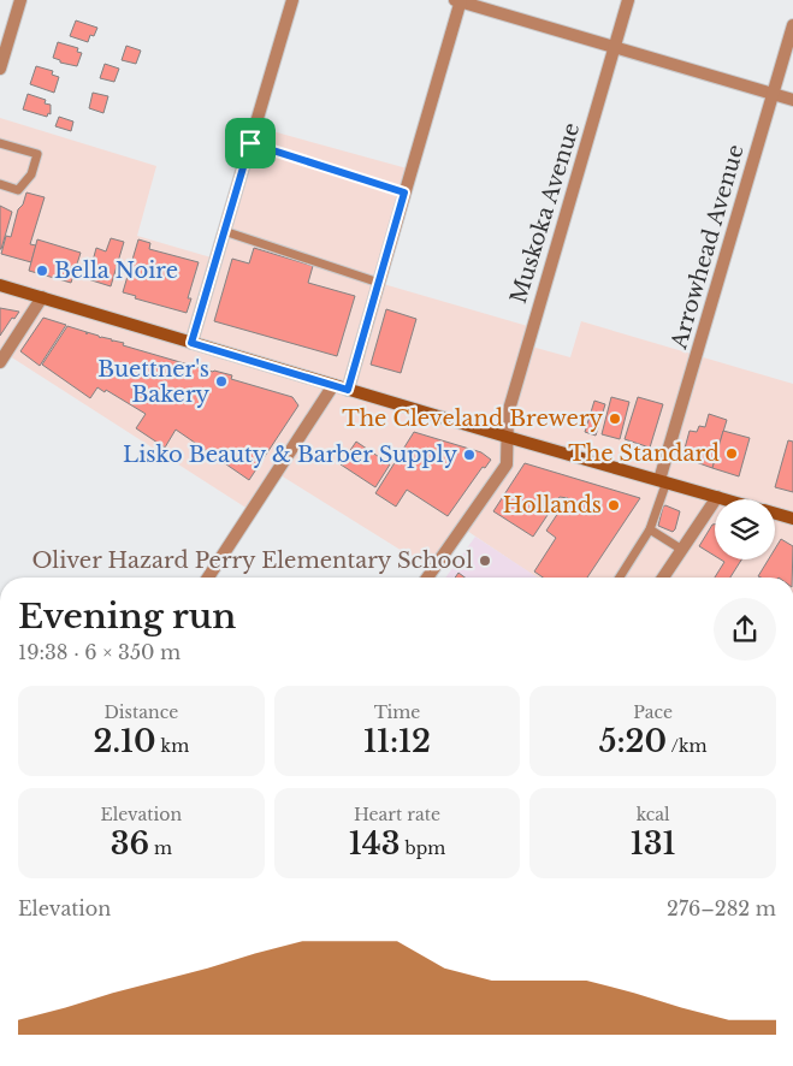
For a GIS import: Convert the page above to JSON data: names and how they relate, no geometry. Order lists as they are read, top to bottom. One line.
{"streets":{"street":["Muskoka Avenue","Arrowhead Avenue"]},"places":["Bella Noire","Buettner's Bakery","The Cleveland Brewery","The Standard","Lisko Beauty & Barber Supply","Hollands","Oliver Hazard Perry Elementary School"],"page":{"heading":["Evening run","19:38 · 6 × 350 m"],"stats":[["Distance","2.10 km"],["Time","11:12"],["Pace","5:20 /km"],["Elevation","36 m"],["Heart rate","143 bpm"],["kcal","131"]],"chart":["Elevation","276–282 m"]}}
